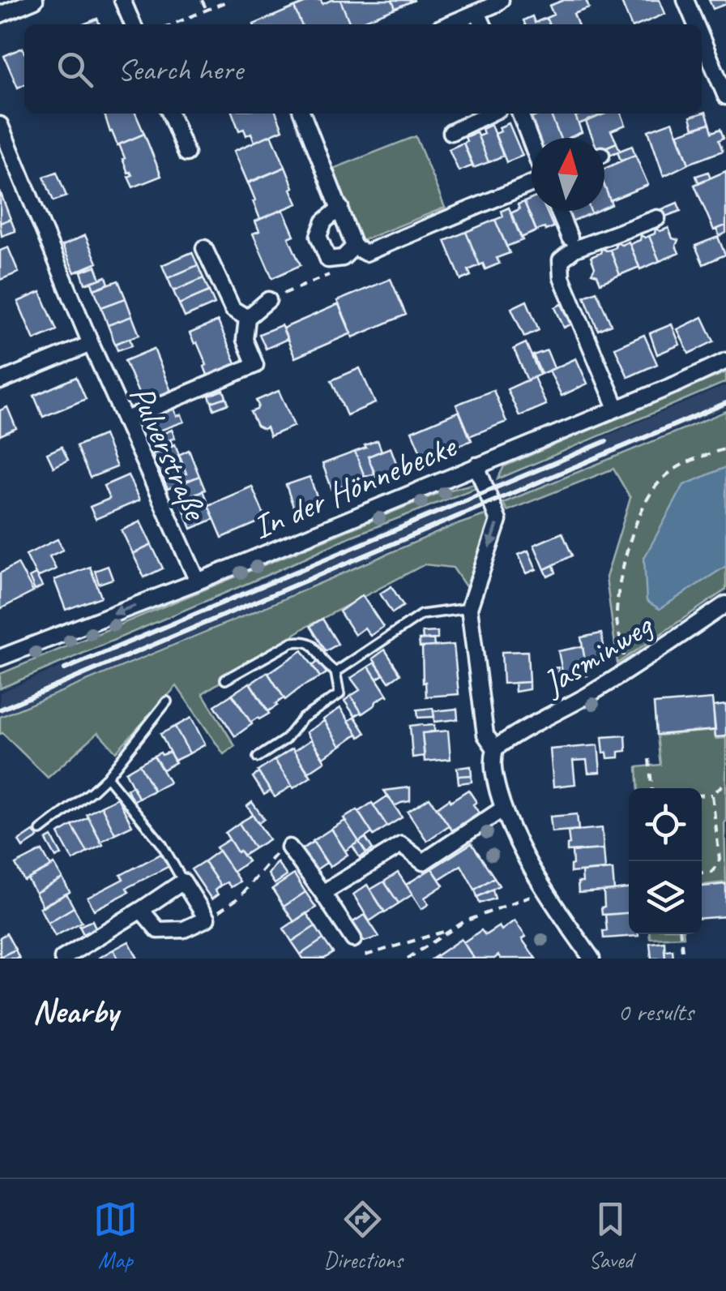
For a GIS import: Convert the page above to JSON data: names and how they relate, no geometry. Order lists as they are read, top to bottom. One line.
{"streets":{"street":["Pulverstraße","In der Hönnebecke","Jasminweg"]},"crossings":[["Pulverstraße","In der Hönnebecke"]],"north":"top","page":{"search":"Search here","heading":["Nearby","0 results"],"nav":["Map","Directions","Saved"]}}
